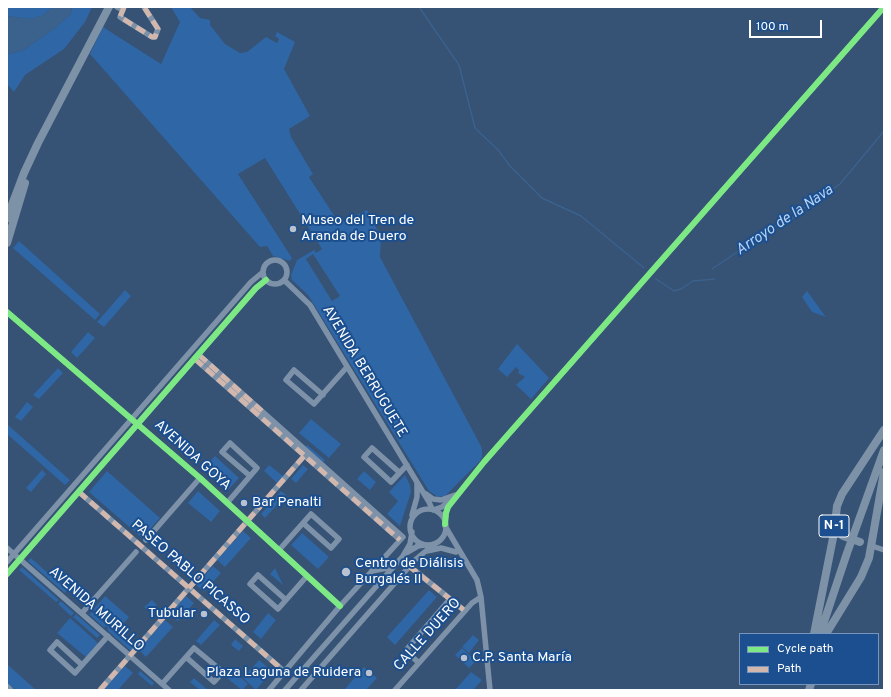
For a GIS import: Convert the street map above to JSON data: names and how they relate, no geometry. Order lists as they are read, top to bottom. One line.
{"streets":{"highway":["N-1"],"street":["AVENIDA BERRUGUETE","AVENIDA GOYA","PASEO PABLO PICASSO","AVENIDA MURILLO","CALLE DUERO"]},"water":["Arroyo de la Nava"],"places":["Museo del Tren de Aranda de Duero","Bar Penalti","Centro de Diálisis Burgalés II","Tubular","C.P. Santa María","Plaza Laguna de Ruidera"],"legend":["Cycle path","Path"],"scale_bar":"100 m"}
